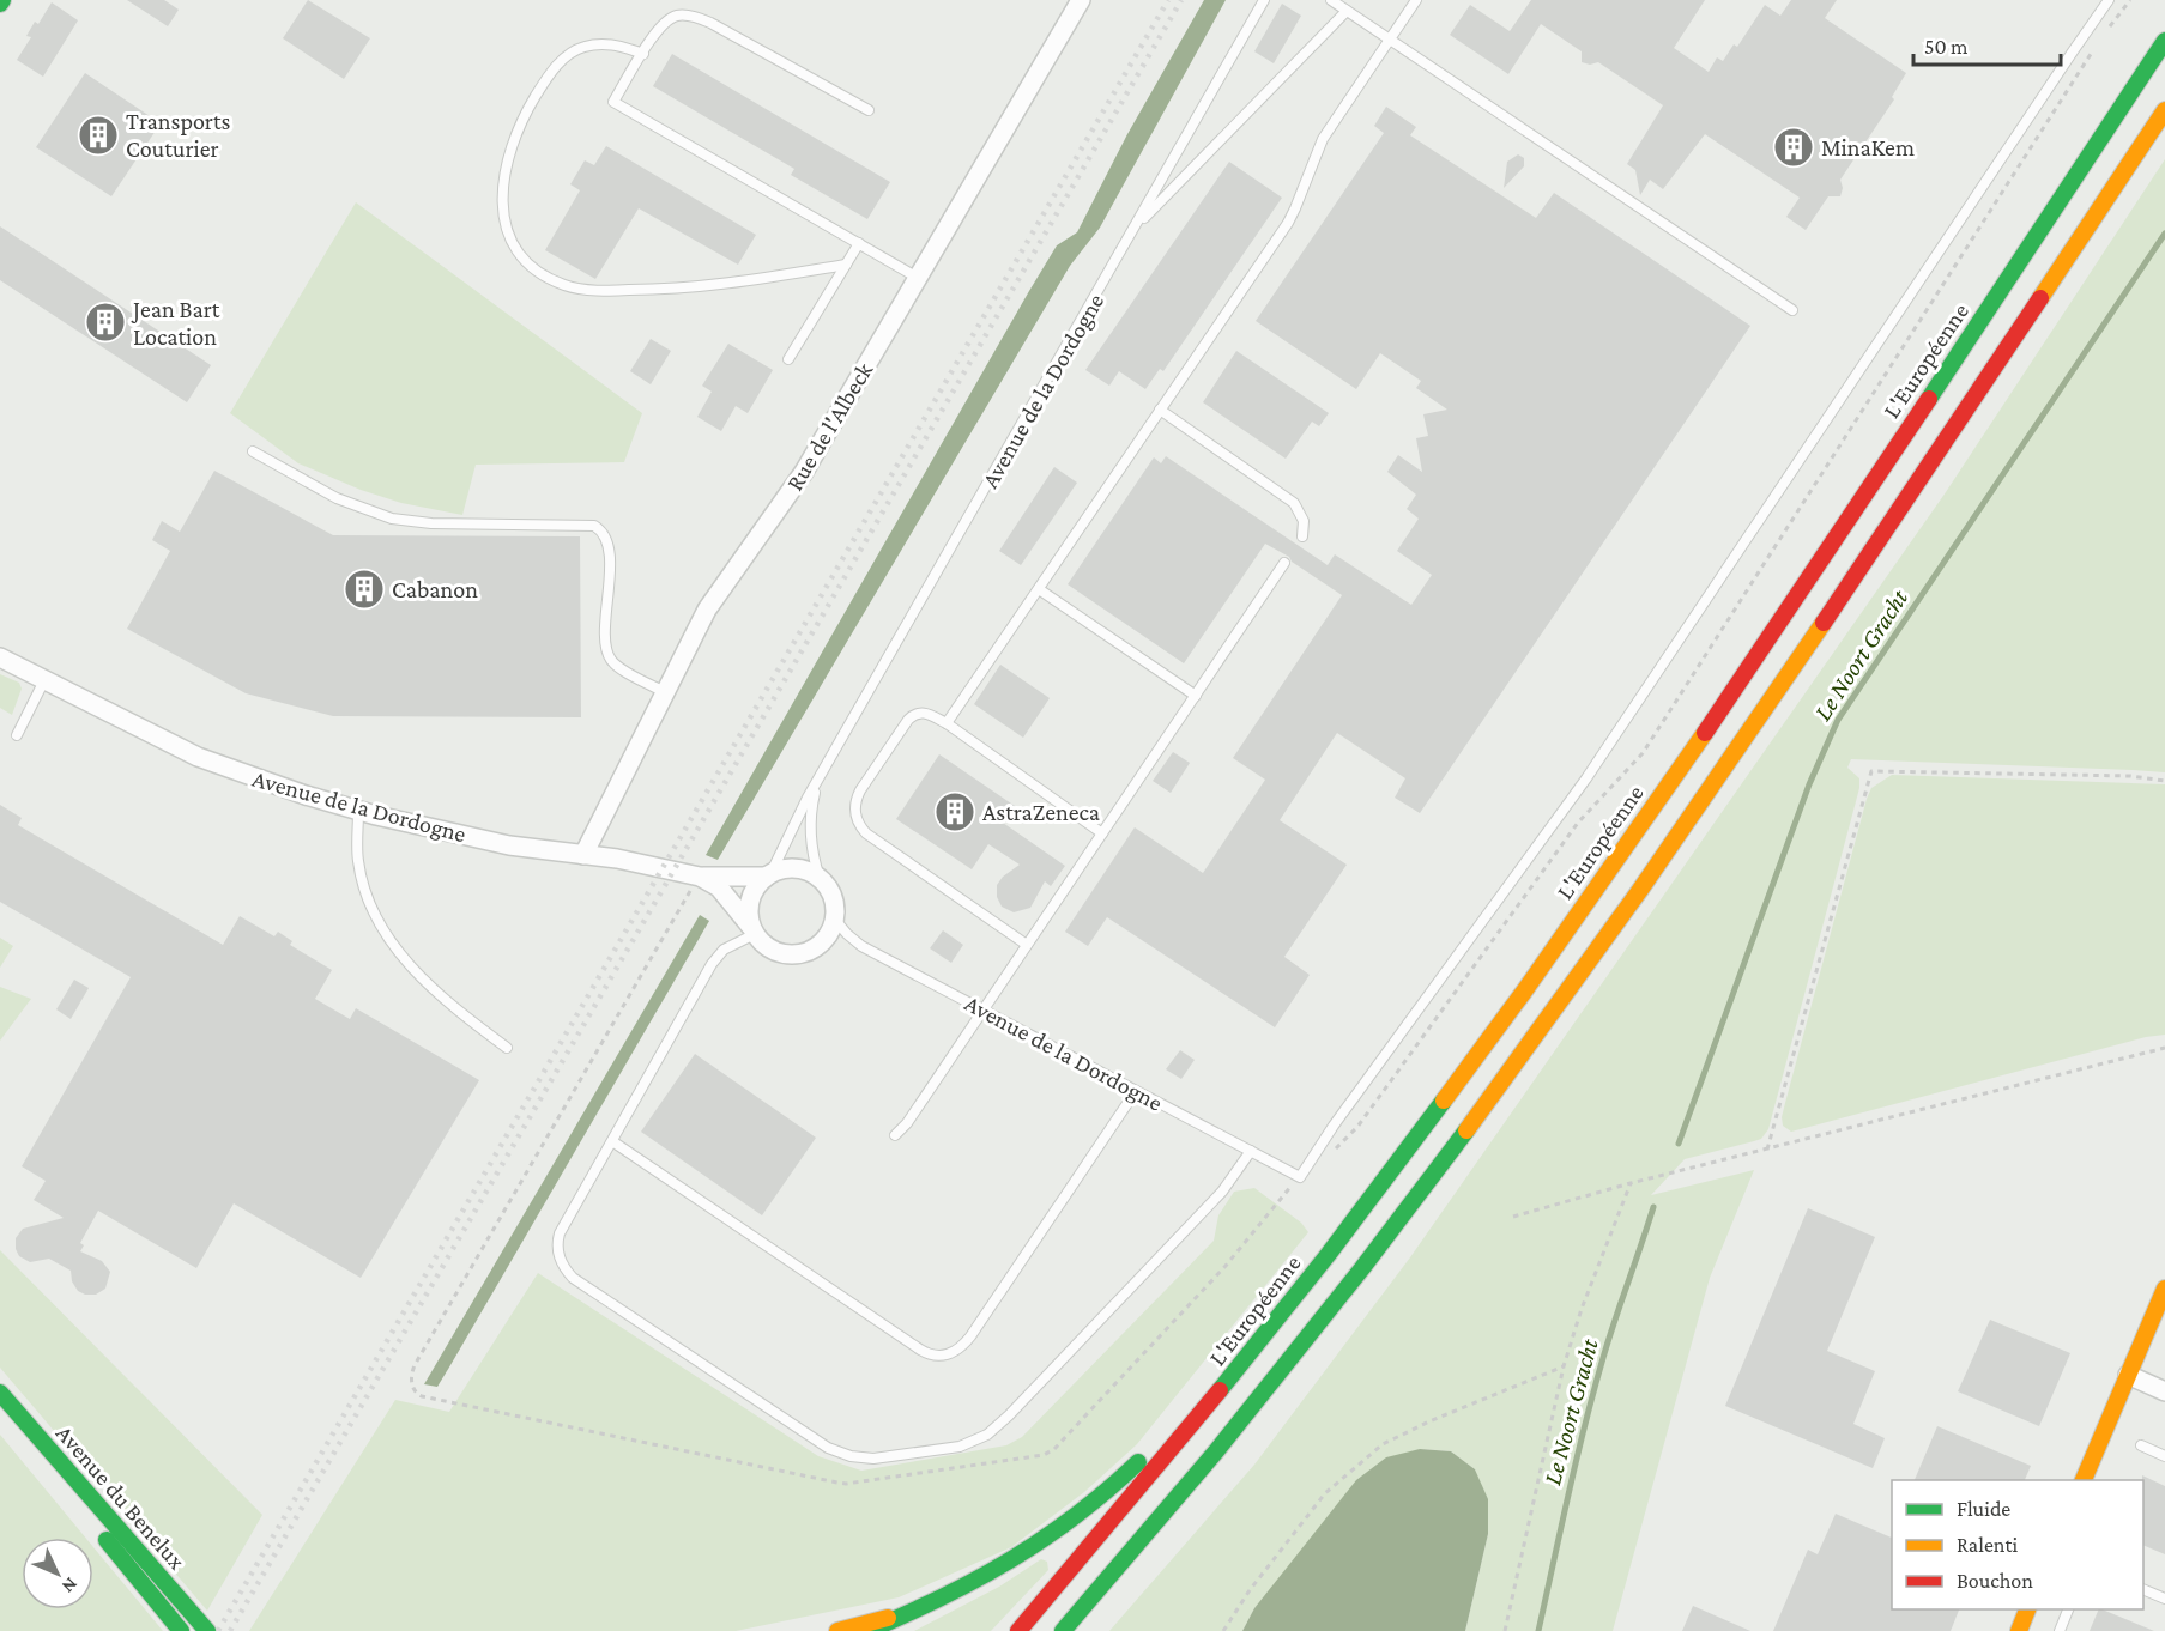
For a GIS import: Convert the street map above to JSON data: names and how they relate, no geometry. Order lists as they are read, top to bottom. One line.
{"streets":{"main road":["L'Européenne","Avenue du Benelux"],"street":["Avenue de la Dordogne","Rue de l'Albeck"]},"crossings":[["Avenue de la Dordogne","Rue de l'Albeck"]],"water":["Le Noort Gracht"],"places":{"building":["Transports Couturier","MinaKem","Jean Bart Location","Cabanon","AstraZeneca"]},"legend":["Fluide","Ralenti","Bouchon"],"scale_bar":"50 m","north":"bottom right"}
